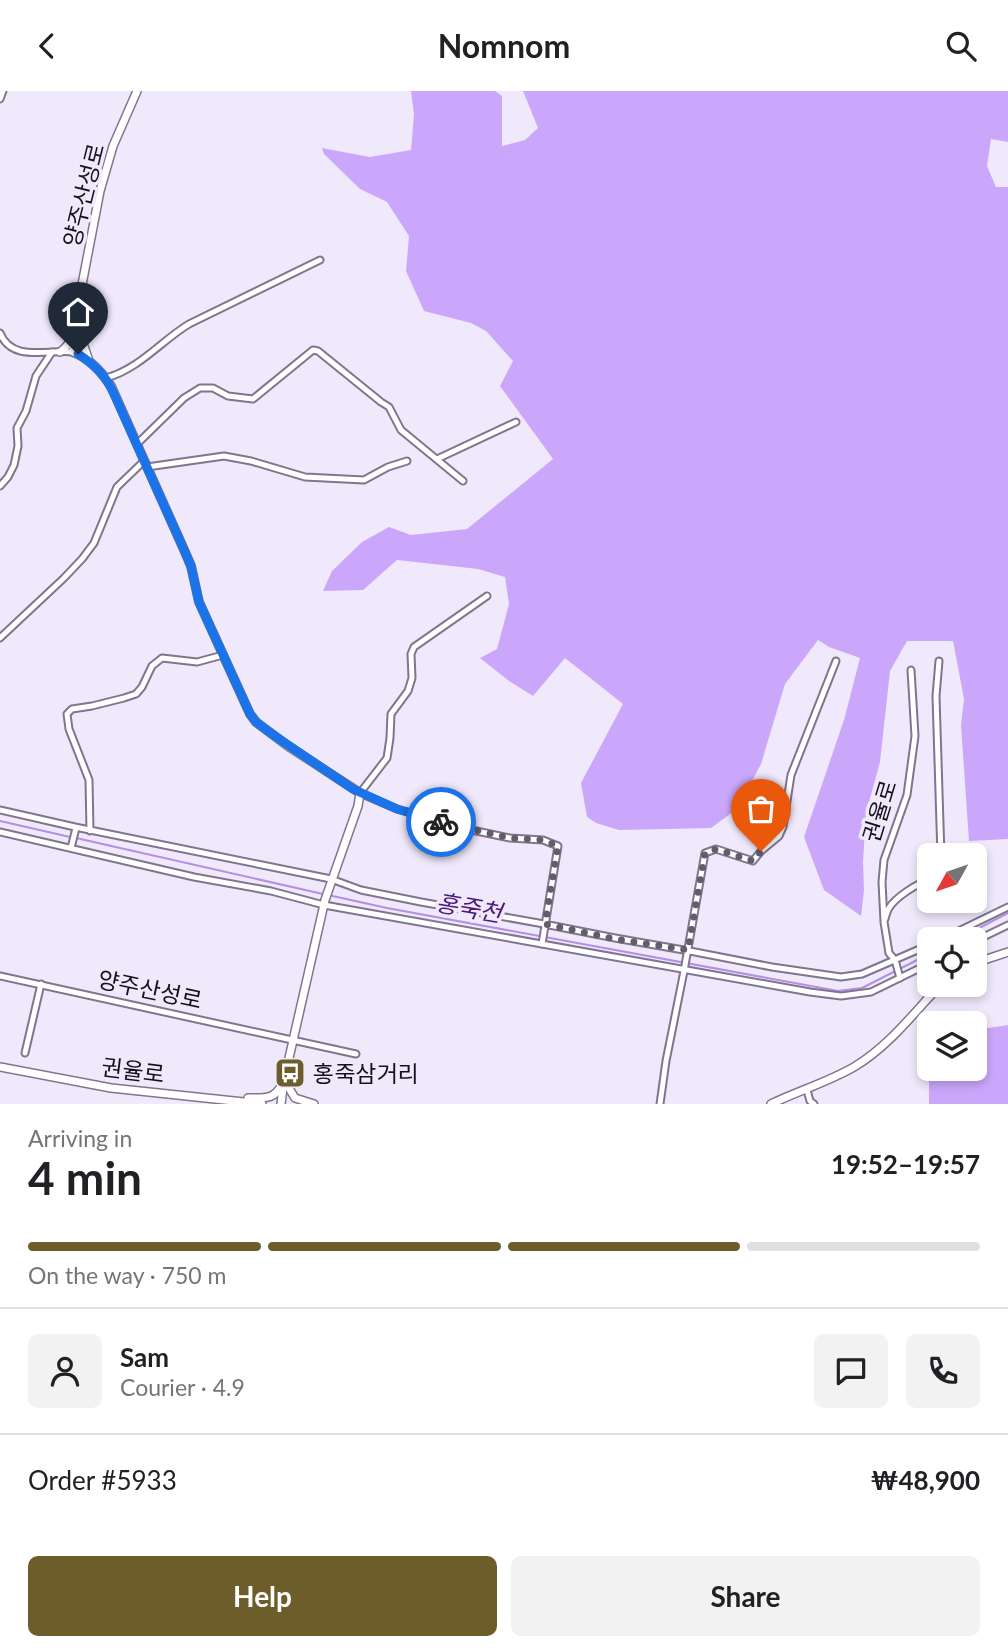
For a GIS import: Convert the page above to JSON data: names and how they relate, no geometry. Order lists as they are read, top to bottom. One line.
{"streets":{"street":["양주산성로","권율로"]},"water":["홍죽천"],"places":{"bus stop":["홍죽삼거리"]},"north":"bottom left","page":{"header":"Nomnom","heading":["4 min","Arriving in","19:52–19:57"],"panel":["Sam","Courier · 4.9","Order #5933","₩48,900"],"bar":"On the way · 750 m","buttons":["Help","Share"]}}
